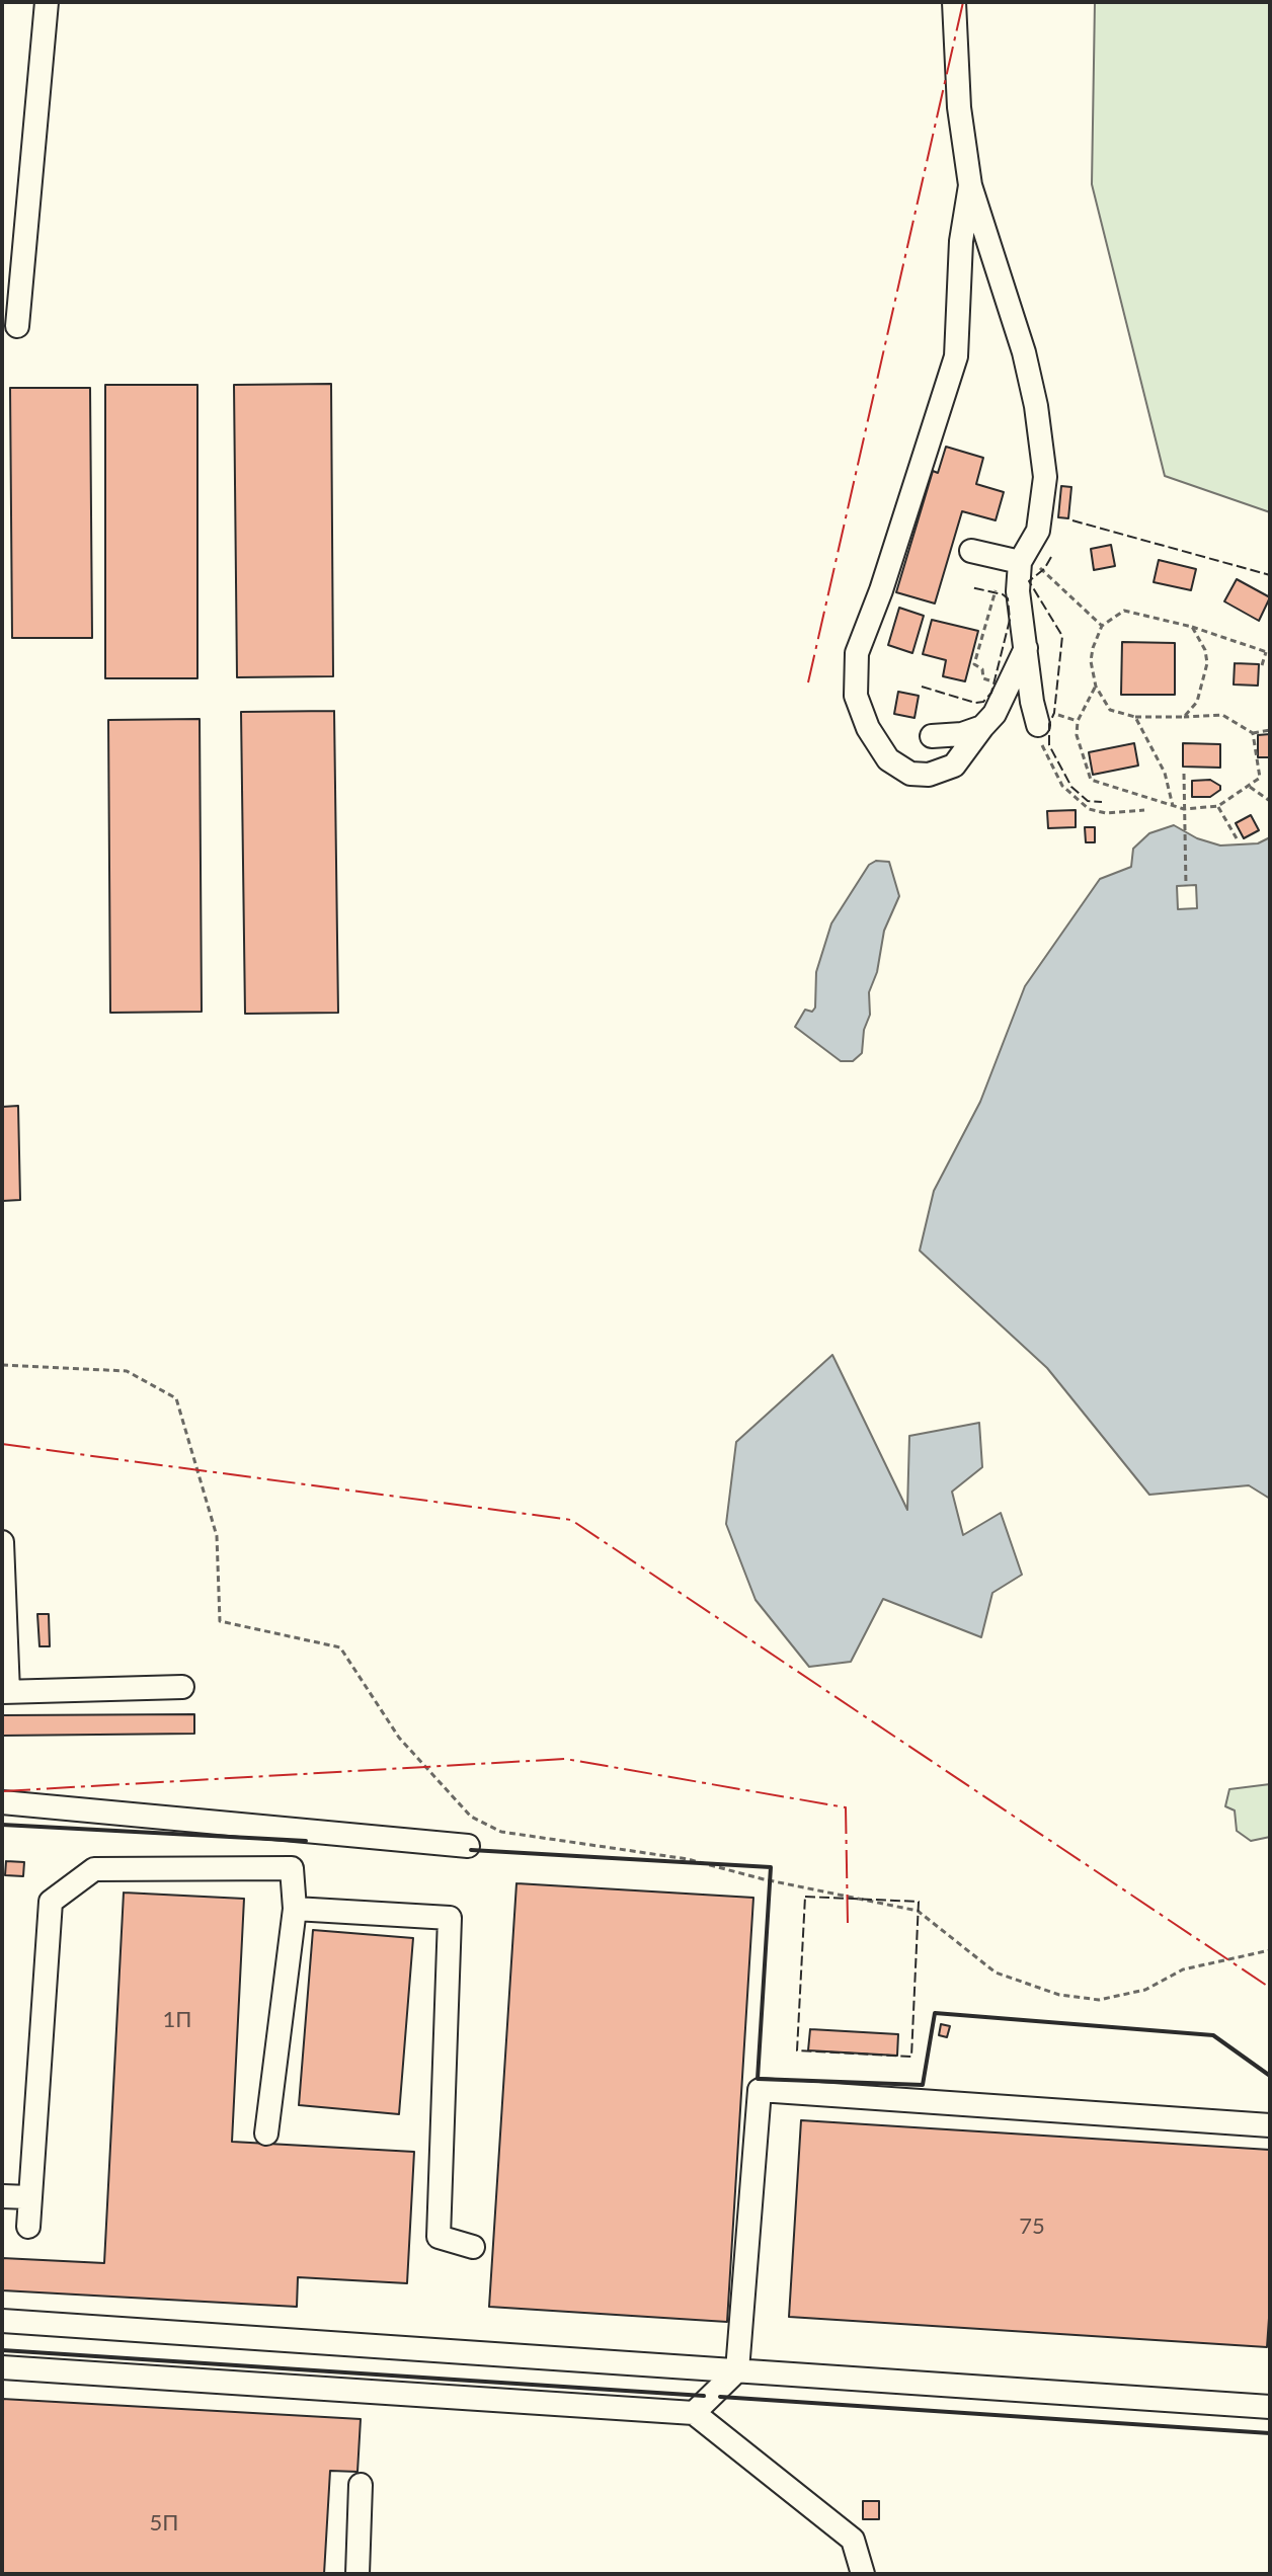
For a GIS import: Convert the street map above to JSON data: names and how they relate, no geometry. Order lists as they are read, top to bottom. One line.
{"house_numbers":["1П","75","5П"]}
